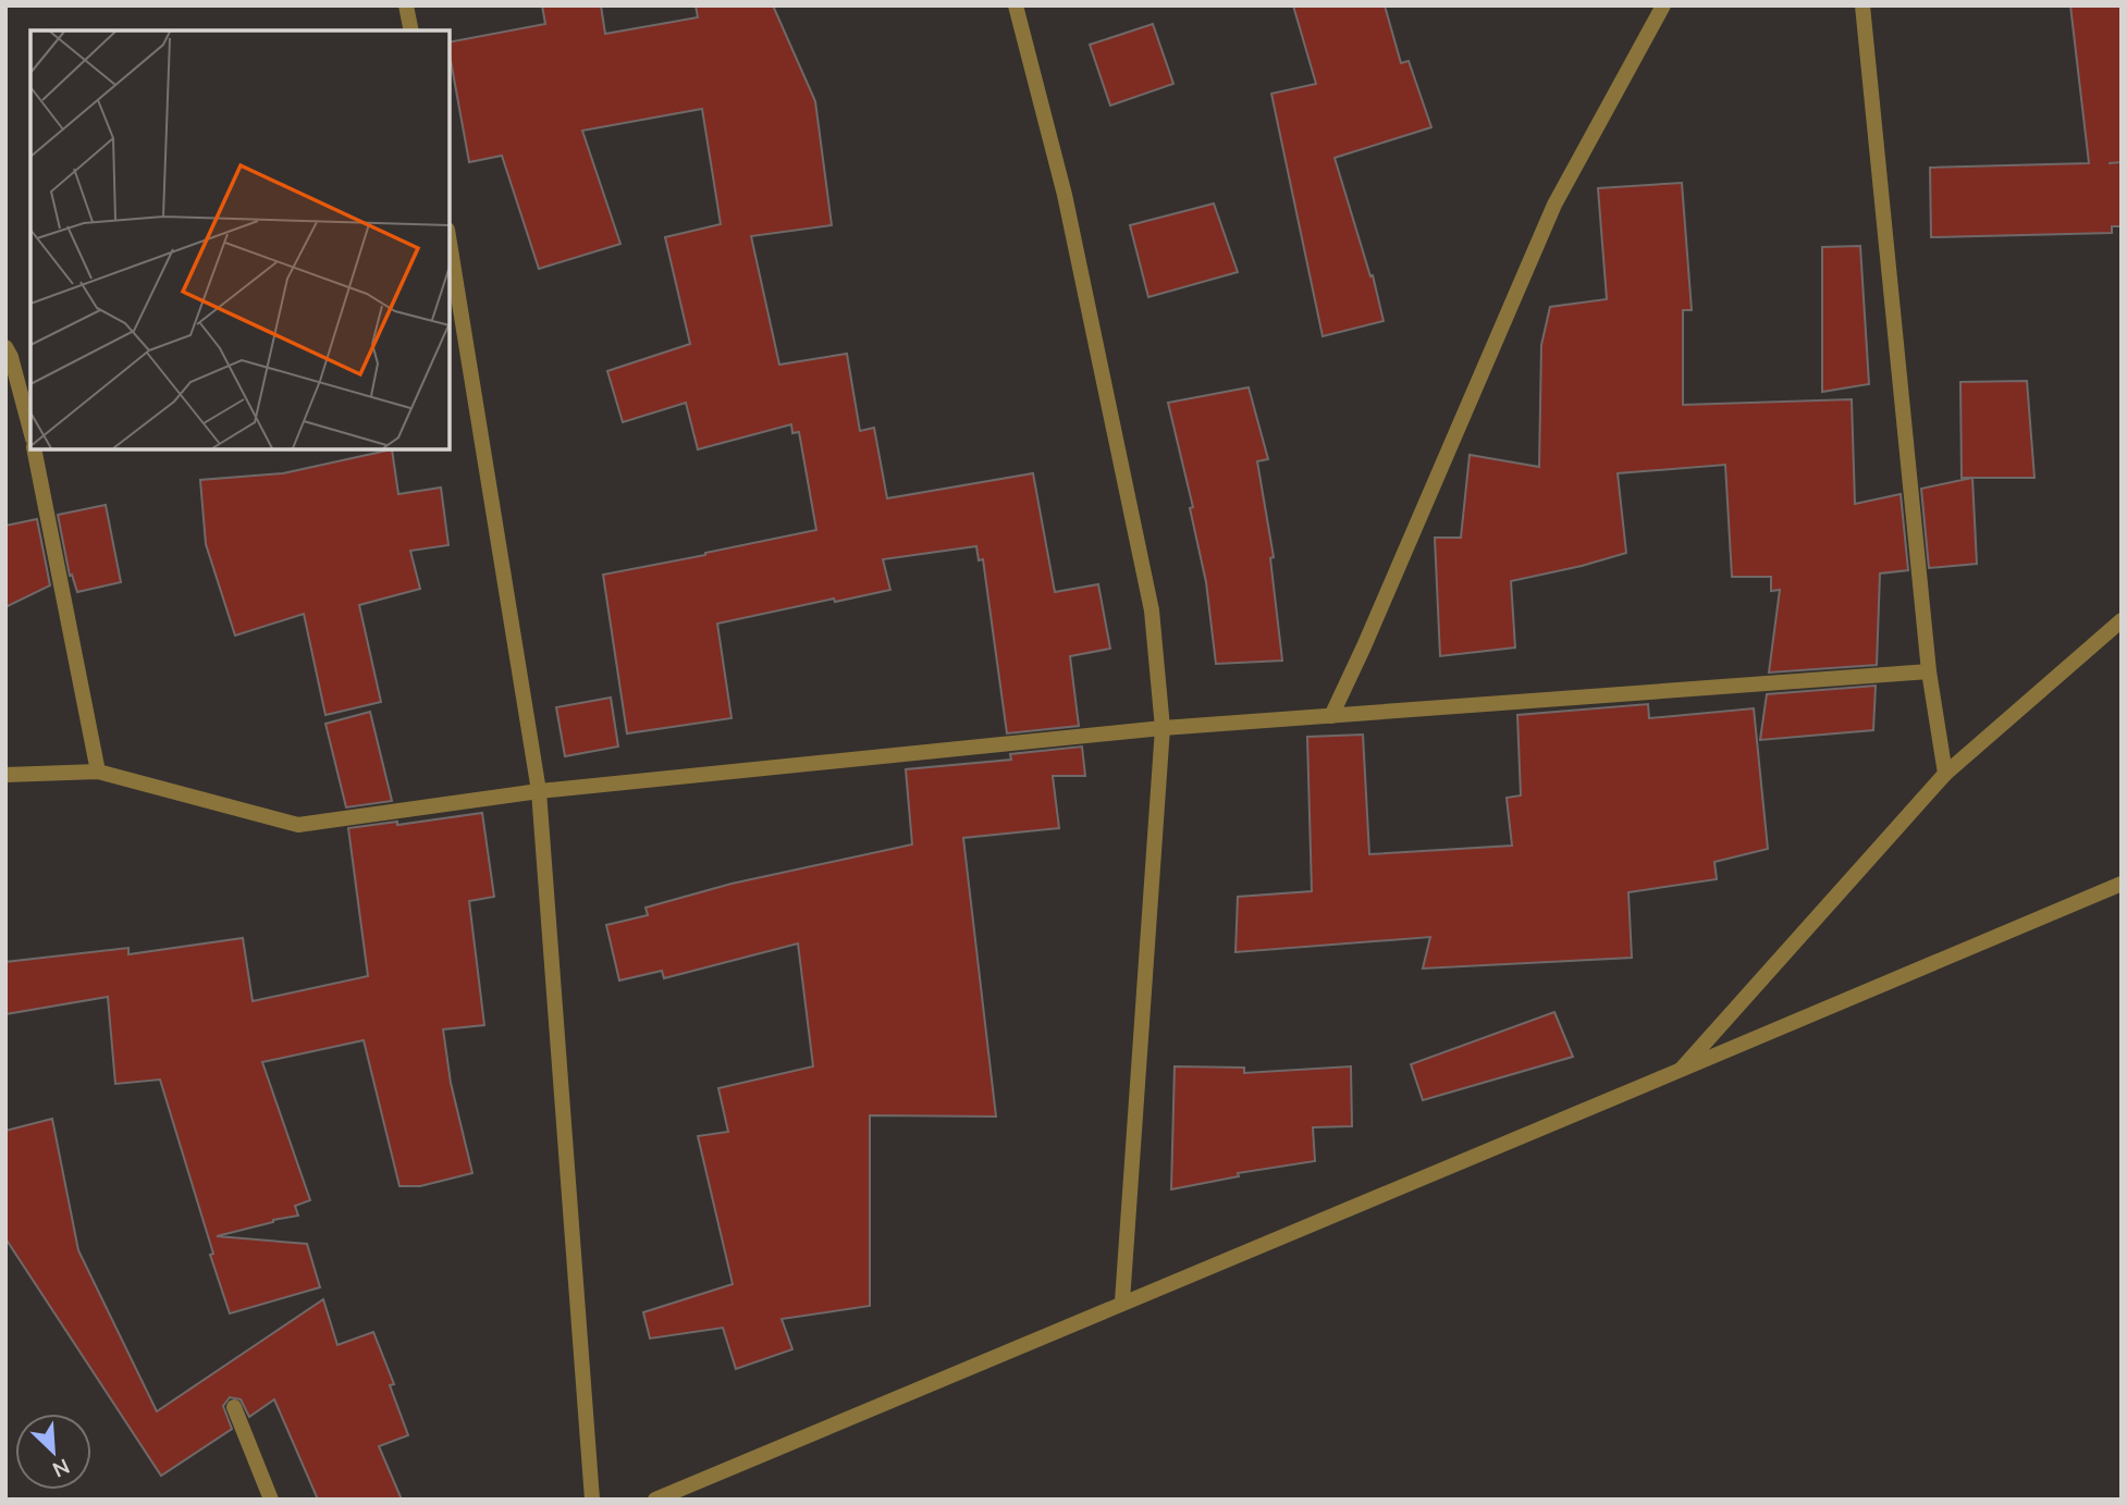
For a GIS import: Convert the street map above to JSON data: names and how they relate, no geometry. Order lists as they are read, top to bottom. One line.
{"north":"bottom right"}
